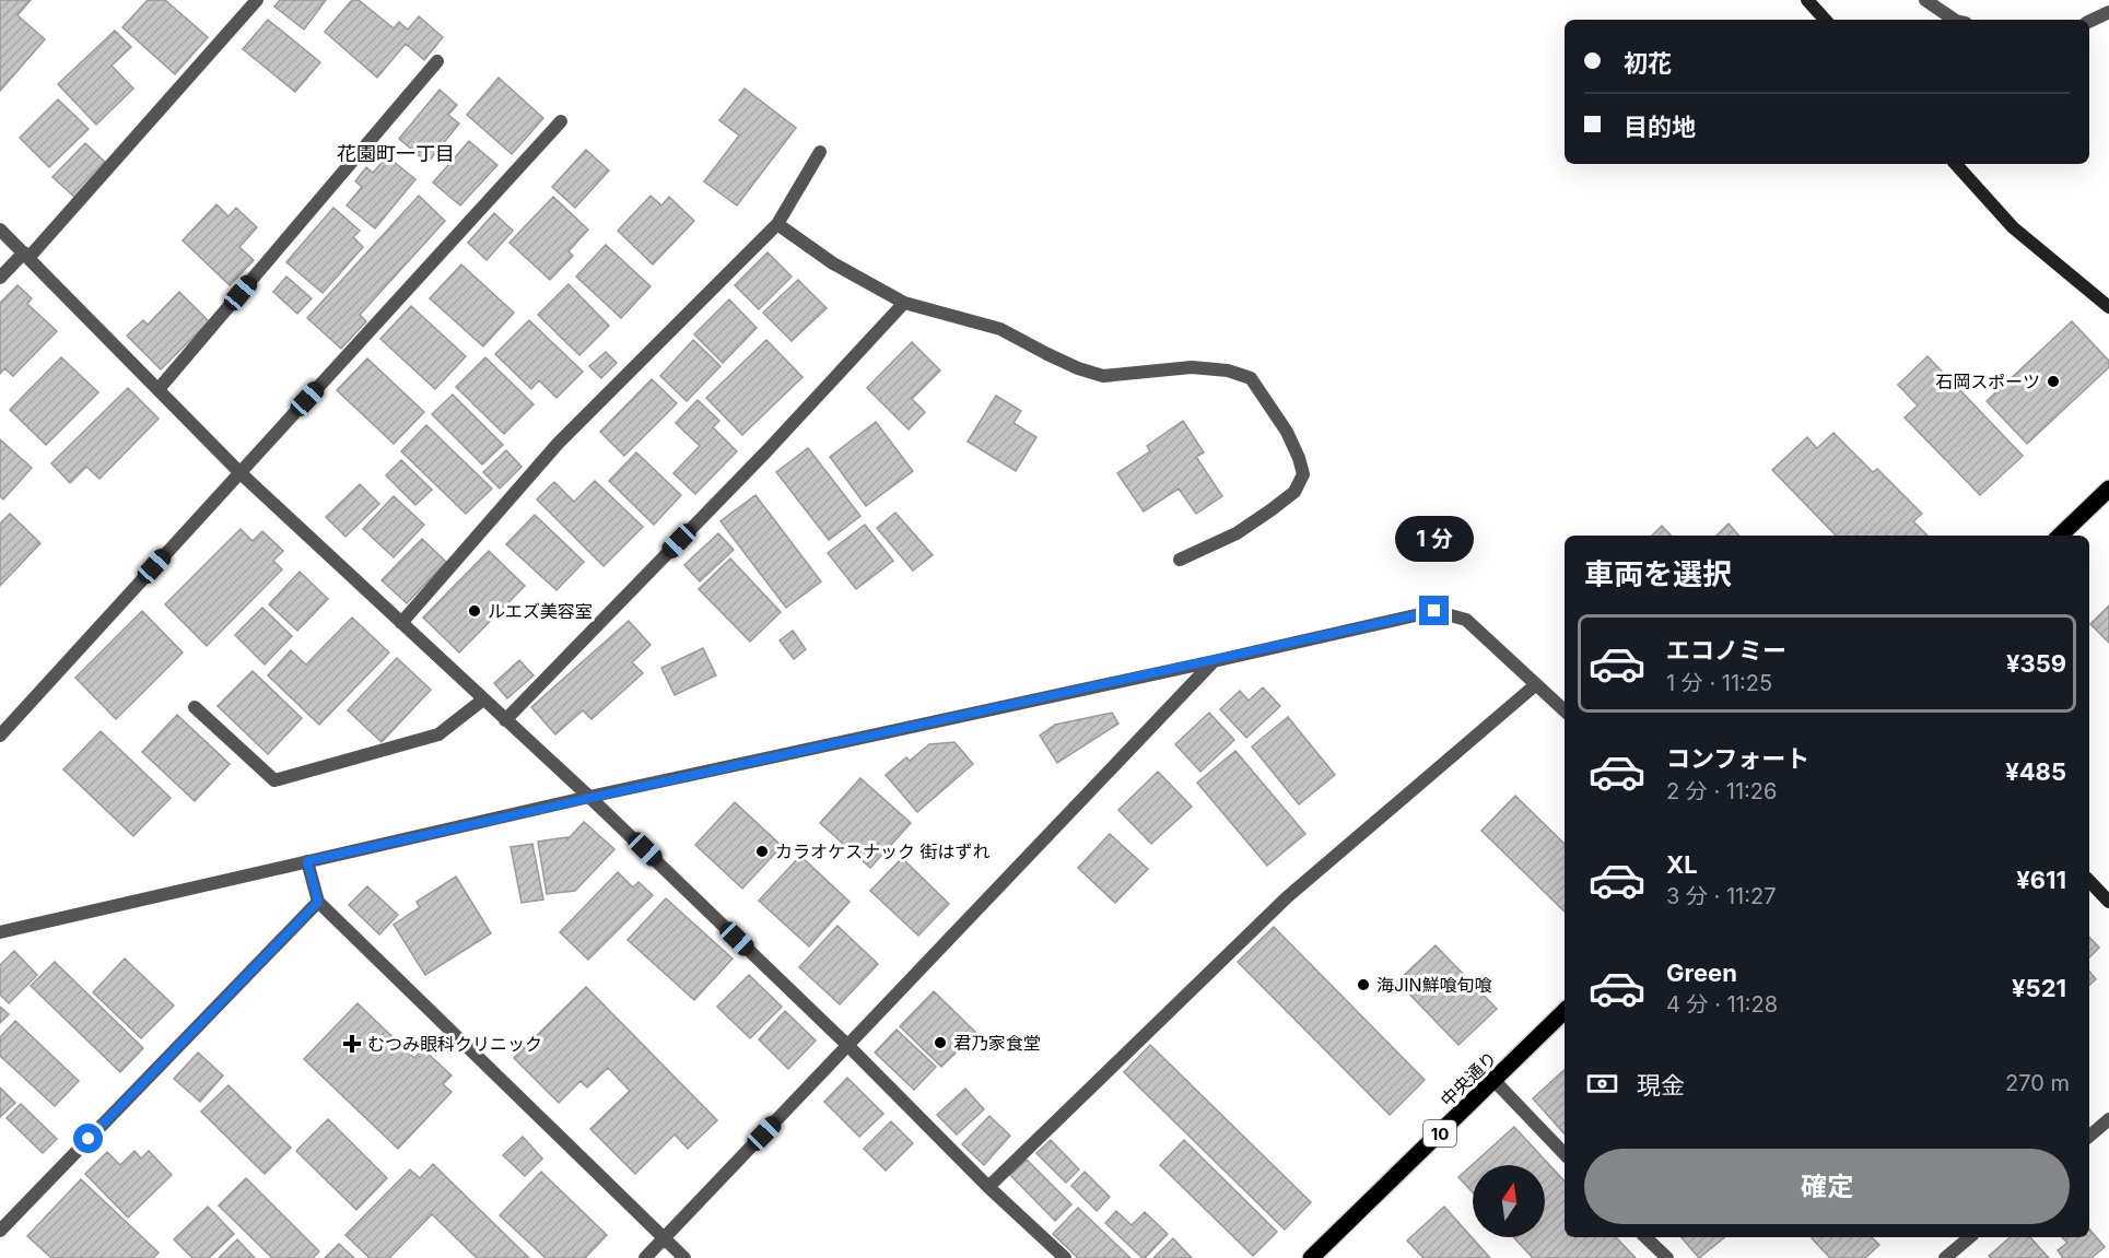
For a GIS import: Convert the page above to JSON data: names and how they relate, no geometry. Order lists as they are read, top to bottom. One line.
{"streets":{"main road":["中央通り","10"]},"districts":["花園町一丁目"],"places":{"other":["石岡スポーツ","ルエズ美容室","カラオケスナック 街はずれ","海JIN鮮喰旬喰","君乃家食堂"],"health":["むつみ眼科クリニック"]},"north":"top","page":{"banner":["初花","目的地"],"bubble":"1 分","heading":"車両を選択","list":[{"name":"エコノミー","note":"1 分 · 11:25","value":"¥359"},{"name":"コンフォート","note":"2 分 · 11:26","value":"¥485"},{"name":"XL","note":"3 分 · 11:27","value":"¥611"},{"name":"Green","note":"4 分 · 11:28","value":"¥521"}],"pay":["現金","270 m"],"buttons":"確定"}}
